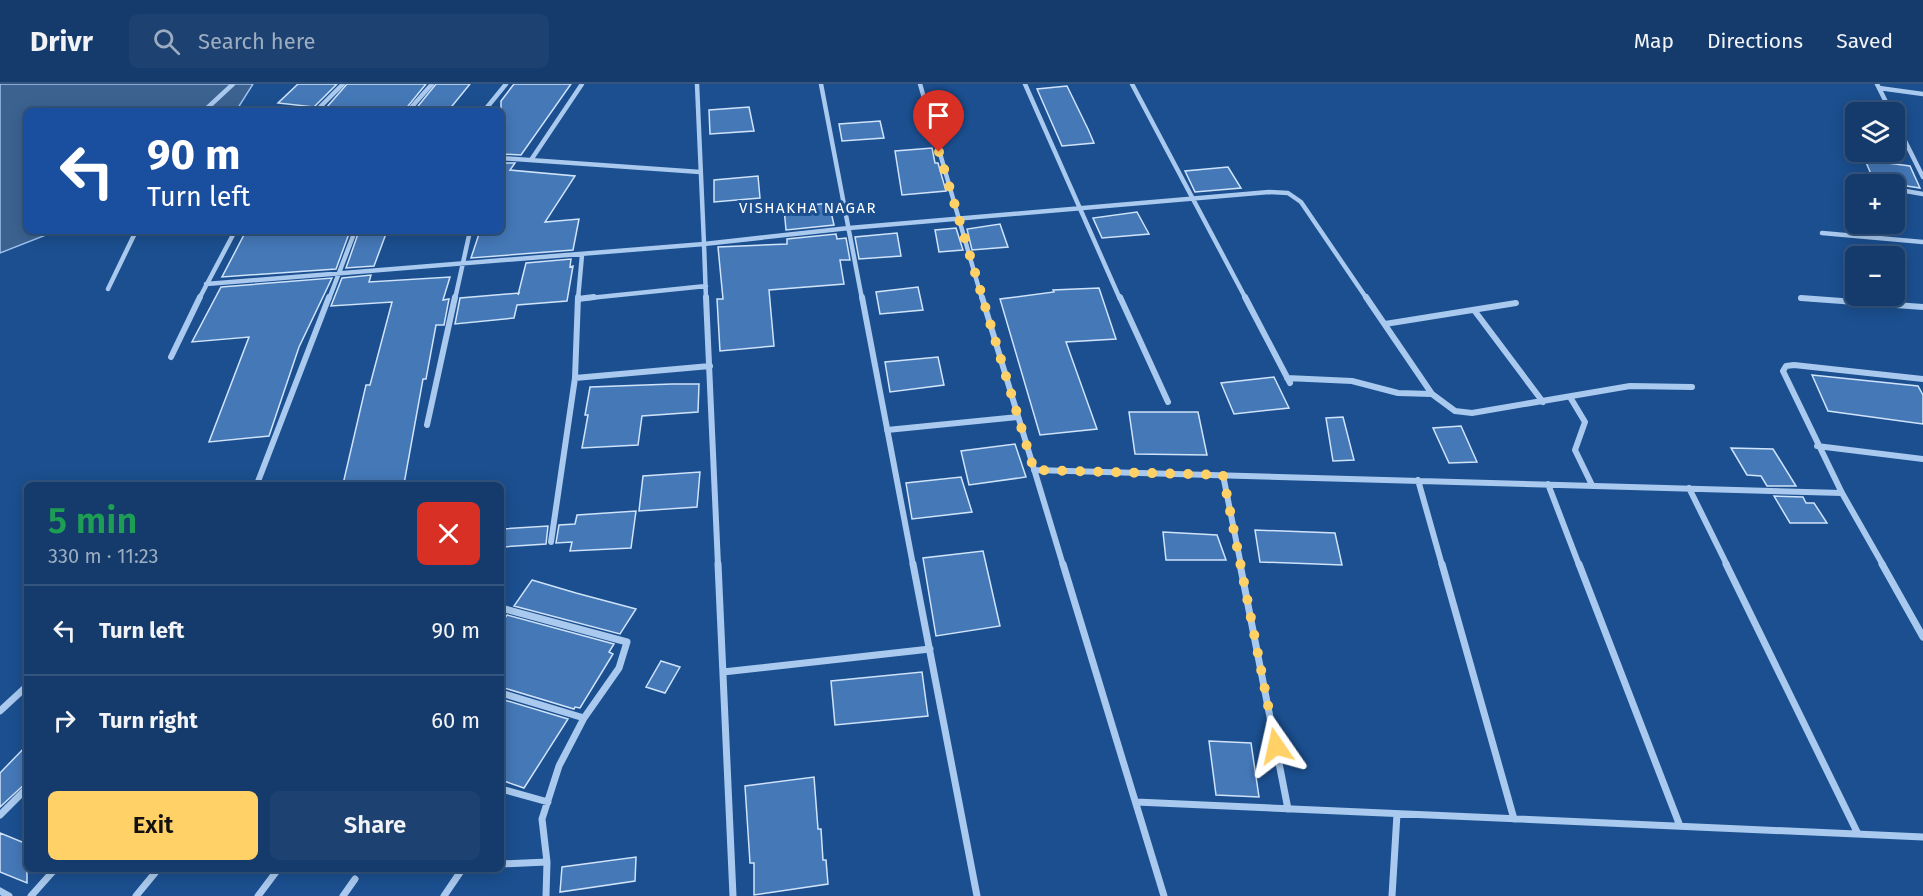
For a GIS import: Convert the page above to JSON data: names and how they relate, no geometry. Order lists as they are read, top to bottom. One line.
{"districts":["VISHAKHA NAGAR"],"page":{"header":"Drivr","search":"Search here","nav":["Map","Directions","Saved"],"map_buttons":["+","−"],"turn":["90 m","Turn left"],"heading":["5 min","330 m · 11:23"],"list":[{"name":"Turn left","value":"90 m"},{"name":"Turn right","value":"60 m"}],"buttons":["Exit","Share"]}}
